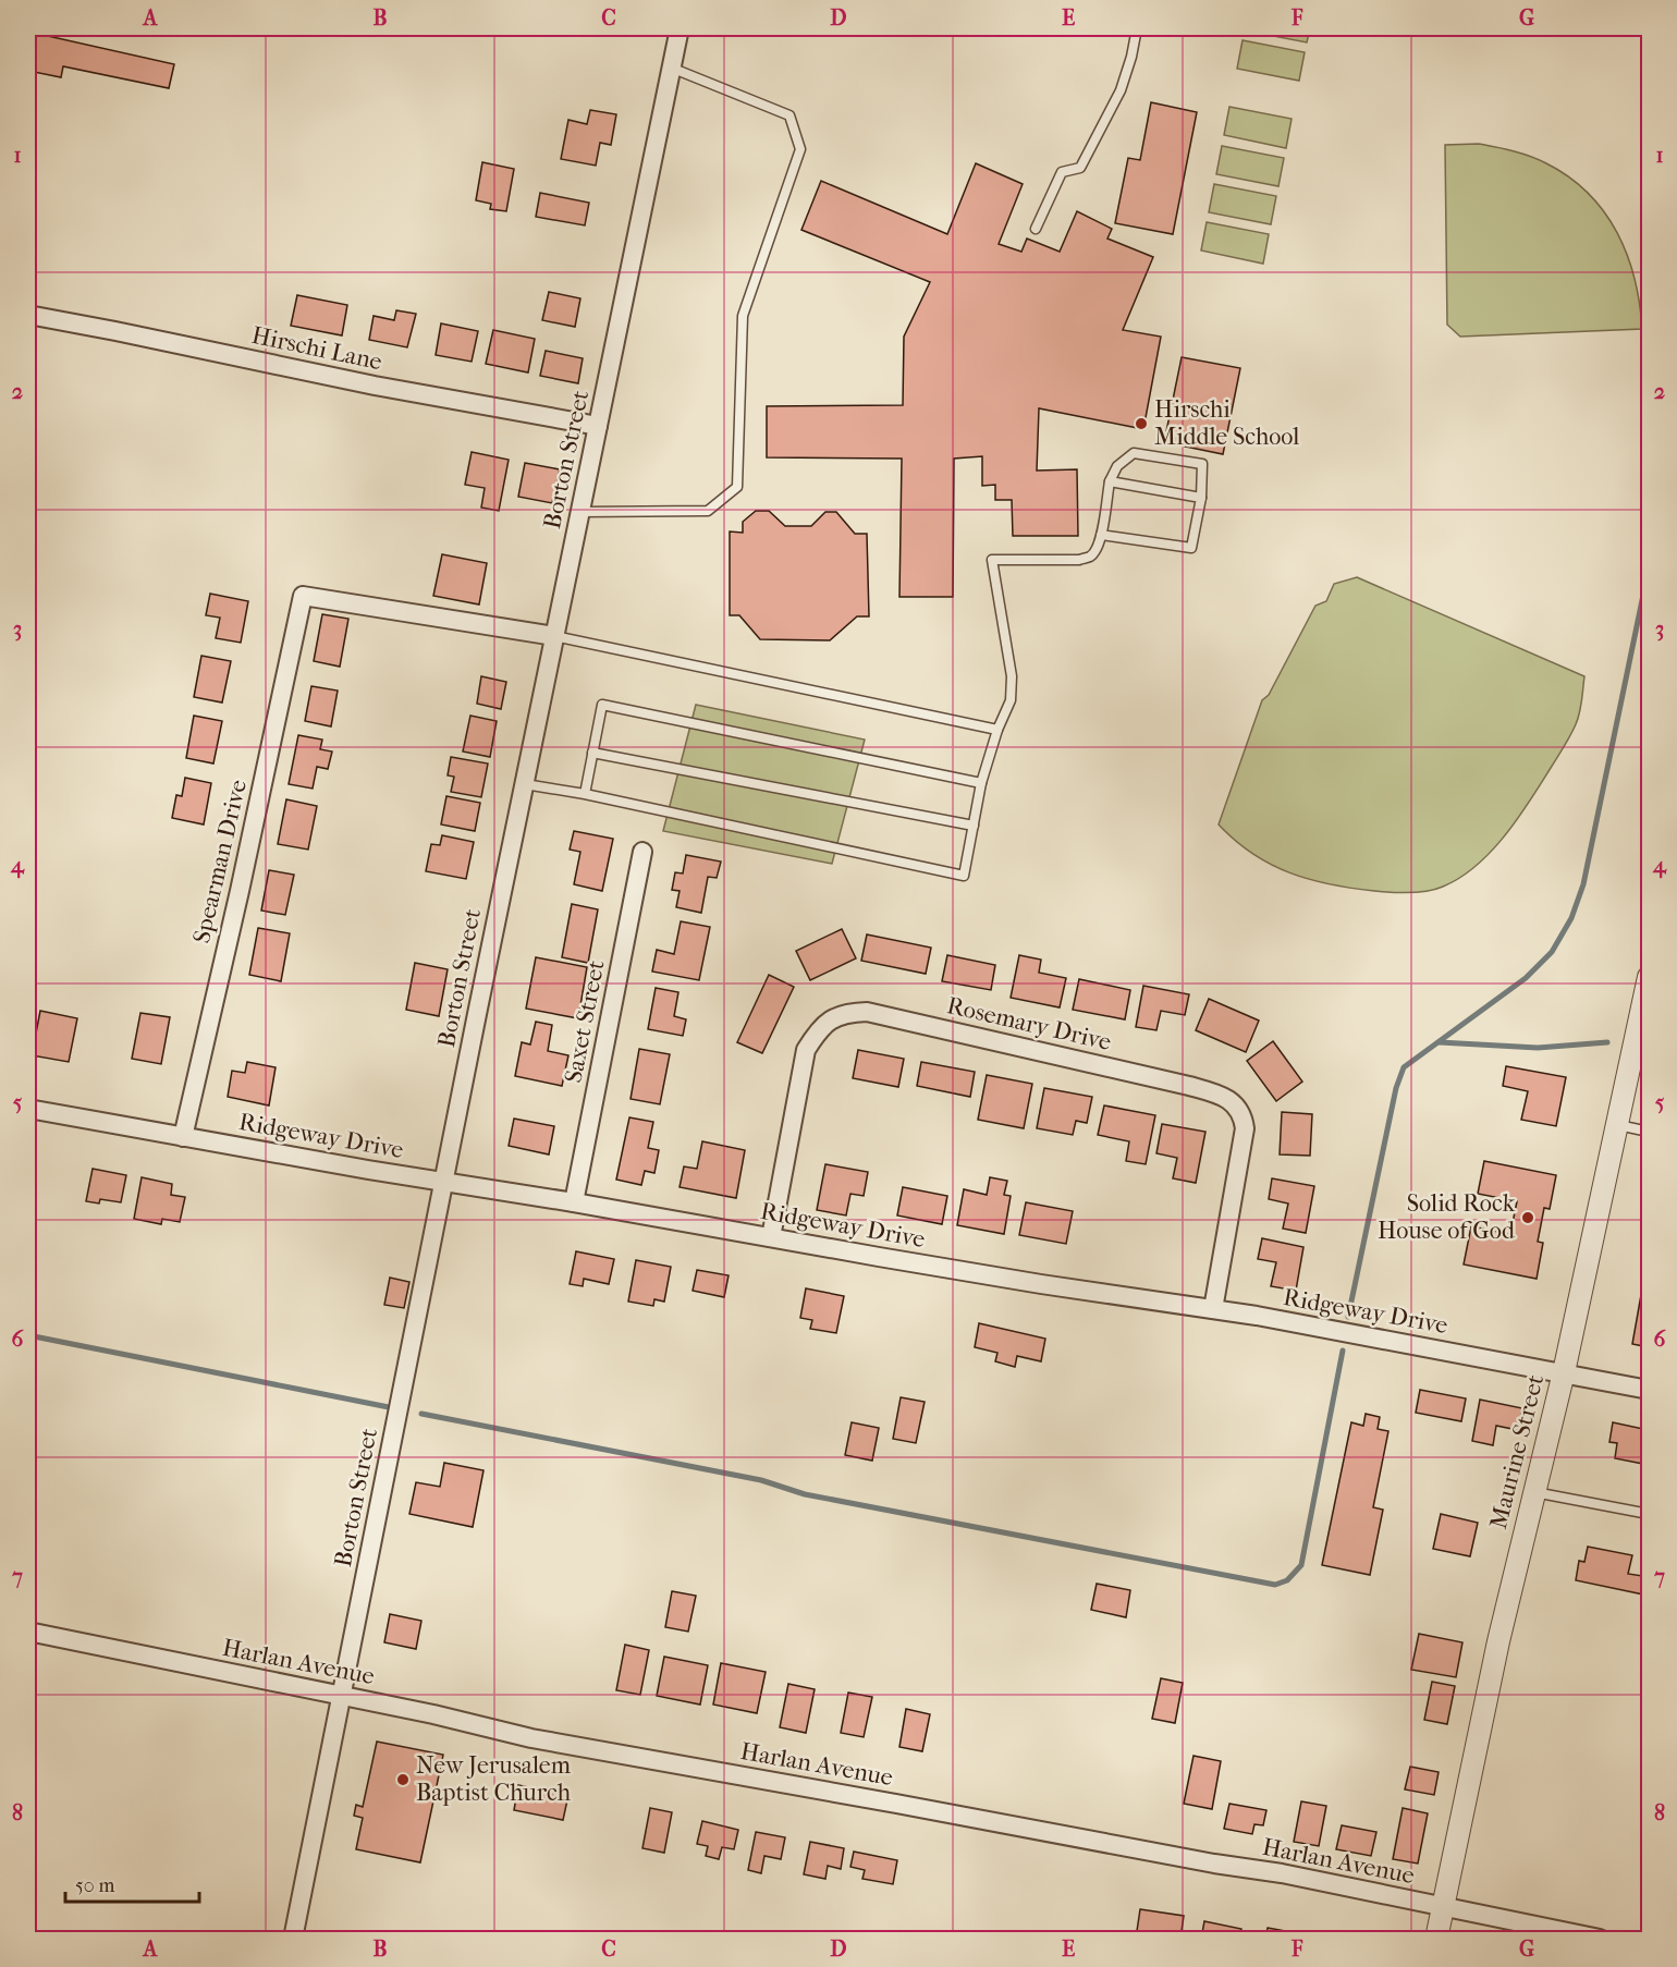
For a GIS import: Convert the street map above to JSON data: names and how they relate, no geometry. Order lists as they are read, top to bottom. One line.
{"streets":{"street":["Hirschi Lane","Borton Street","Spearman Drive","Saxet Street","Rosemary Drive","Ridgeway Drive","Maurine Street","Harlan Avenue"]},"crossings":[["Hirschi Lane","Borton Street"],["Borton Street","Spearman Drive"],["Borton Street","Ridgeway Drive"],["Borton Street","Harlan Avenue"],["Spearman Drive","Ridgeway Drive"],["Saxet Street","Ridgeway Drive"],["Rosemary Drive","Ridgeway Drive"],["Ridgeway Drive","Maurine Street"],["Maurine Street","Harlan Avenue"]],"places":["Hirschi Middle School","Solid Rock House of God","New Jerusalem Baptist Church"],"scale_bar":"50 m","grid":{"columns":["A","B","C","D","E","F","G"],"rows":["1","2","3","4","5","6","7","8"]}}
